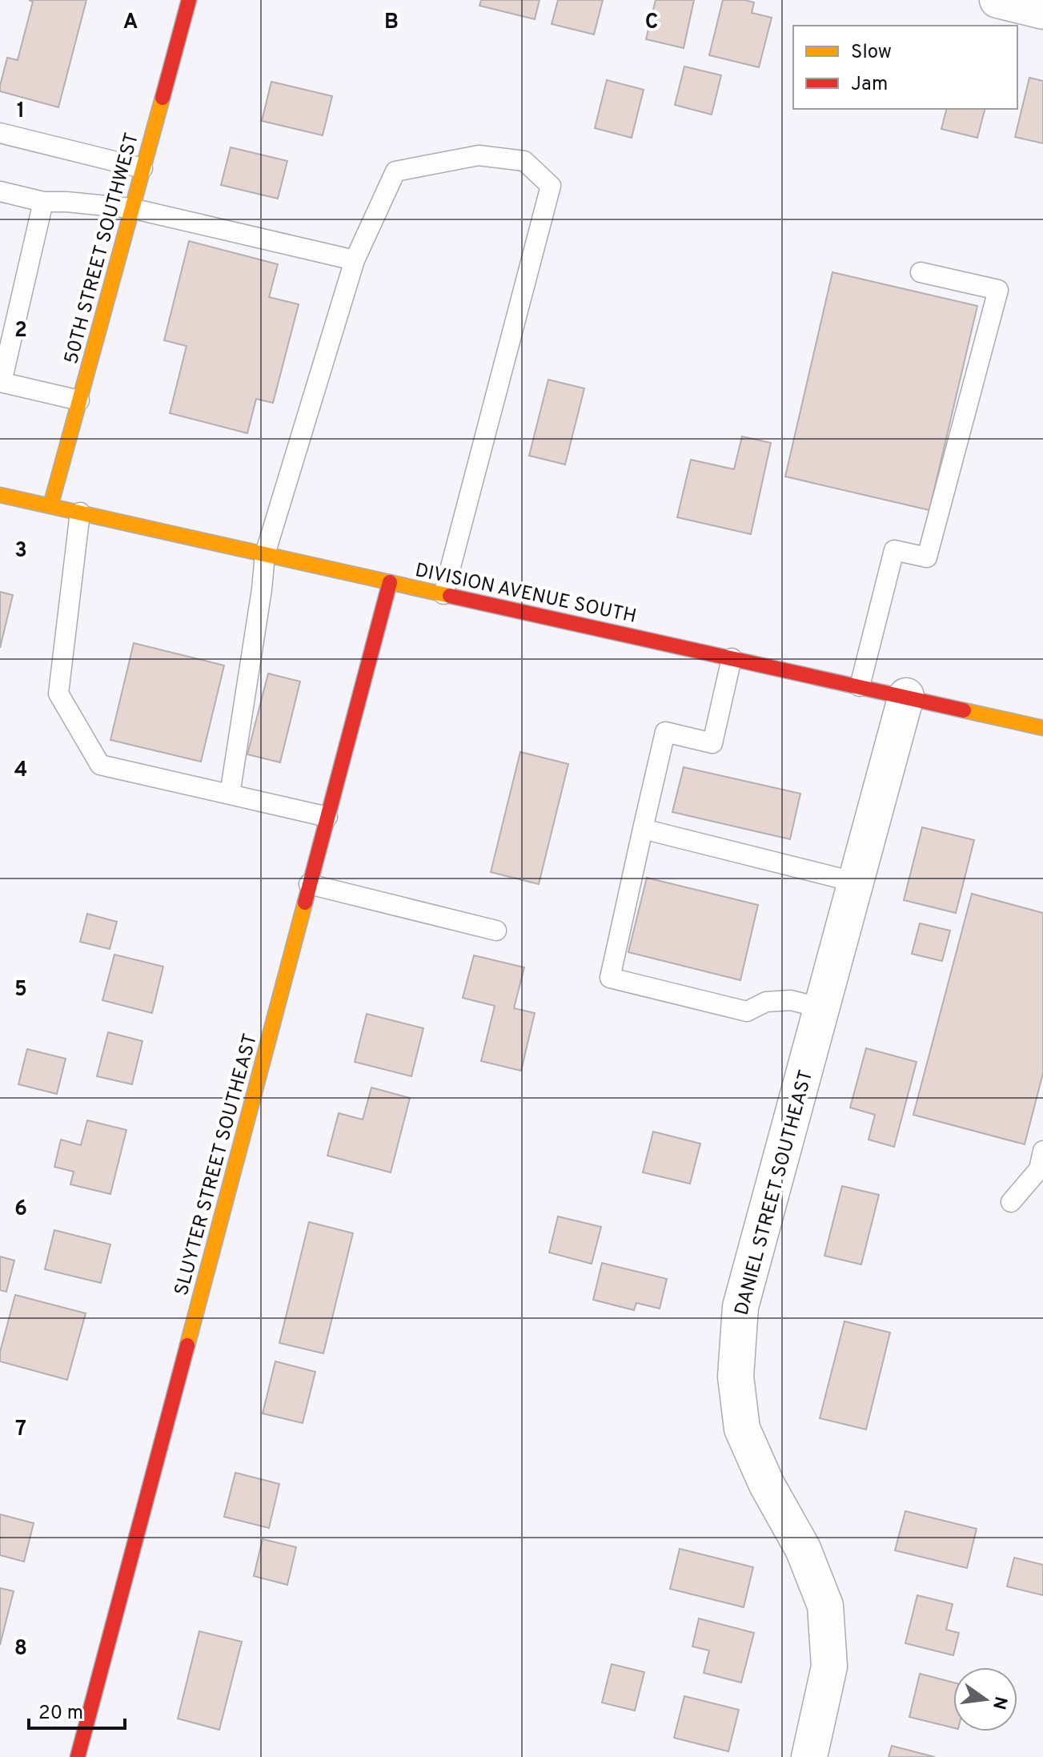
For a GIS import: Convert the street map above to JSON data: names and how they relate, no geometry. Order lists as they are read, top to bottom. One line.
{"streets":{"street":["50TH STREET SOUTHWEST","DIVISION AVENUE SOUTH","SLUYTER STREET SOUTHEAST","DANIEL STREET SOUTHEAST"]},"crossings":[["50TH STREET SOUTHWEST","DIVISION AVENUE SOUTH"],["DIVISION AVENUE SOUTH","SLUYTER STREET SOUTHEAST"],["DIVISION AVENUE SOUTH","DANIEL STREET SOUTHEAST"]],"legend":["Slow","Jam"],"scale_bar":"20 m","north":"right","grid":{"columns":["A","B","C"],"rows":["1","2","3","4","5","6","7","8"]}}
